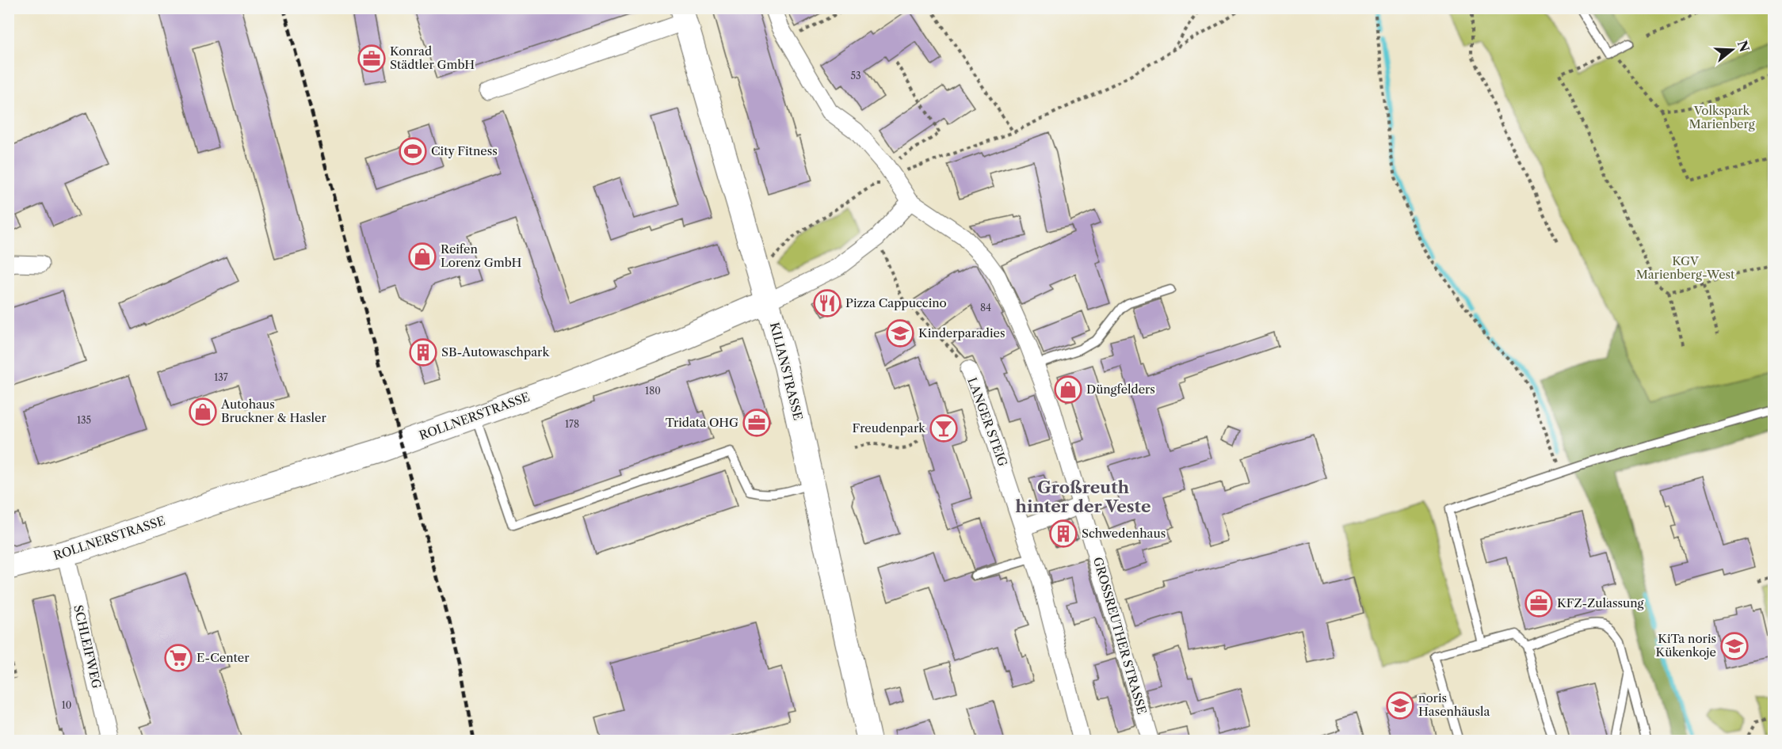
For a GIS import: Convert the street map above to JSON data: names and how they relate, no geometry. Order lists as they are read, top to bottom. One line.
{"streets":{"street":["KILIANSTRASSE","ROLLNERSTRASSE","LANGER STEIG","GROSSREUTHER STRASSE","SCHLEIFWEG"]},"crossings":[["KILIANSTRASSE","ROLLNERSTRASSE"],["ROLLNERSTRASSE","LANGER STEIG"],["ROLLNERSTRASSE","GROSSREUTHER STRASSE"],["ROLLNERSTRASSE","SCHLEIFWEG"]],"districts":["Großreuth hinter der Veste"],"parks":["Volkspark Marienberg","KGV Marienberg-West"],"places":{"office":["Konrad Städtler GmbH","Tridata OHG","KFZ-Zulassung"],"sports":["City Fitness"],"shop":["Reifen Lorenz GmbH","Düngfelders","Autohaus Bruckner & Hasler"],"restaurant":["Pizza Cappuccino"],"school or university":["Kinderparadies","KiTa noris Kükenkoje","noris Hasenhäusla"],"building":["SB-Autowaschpark","Schwedenhaus"],"bar":["Freudenpark"],"supermarket":["E-Center"]},"house_numbers":["53","84","137","180","135","178","10"],"north":"right"}
